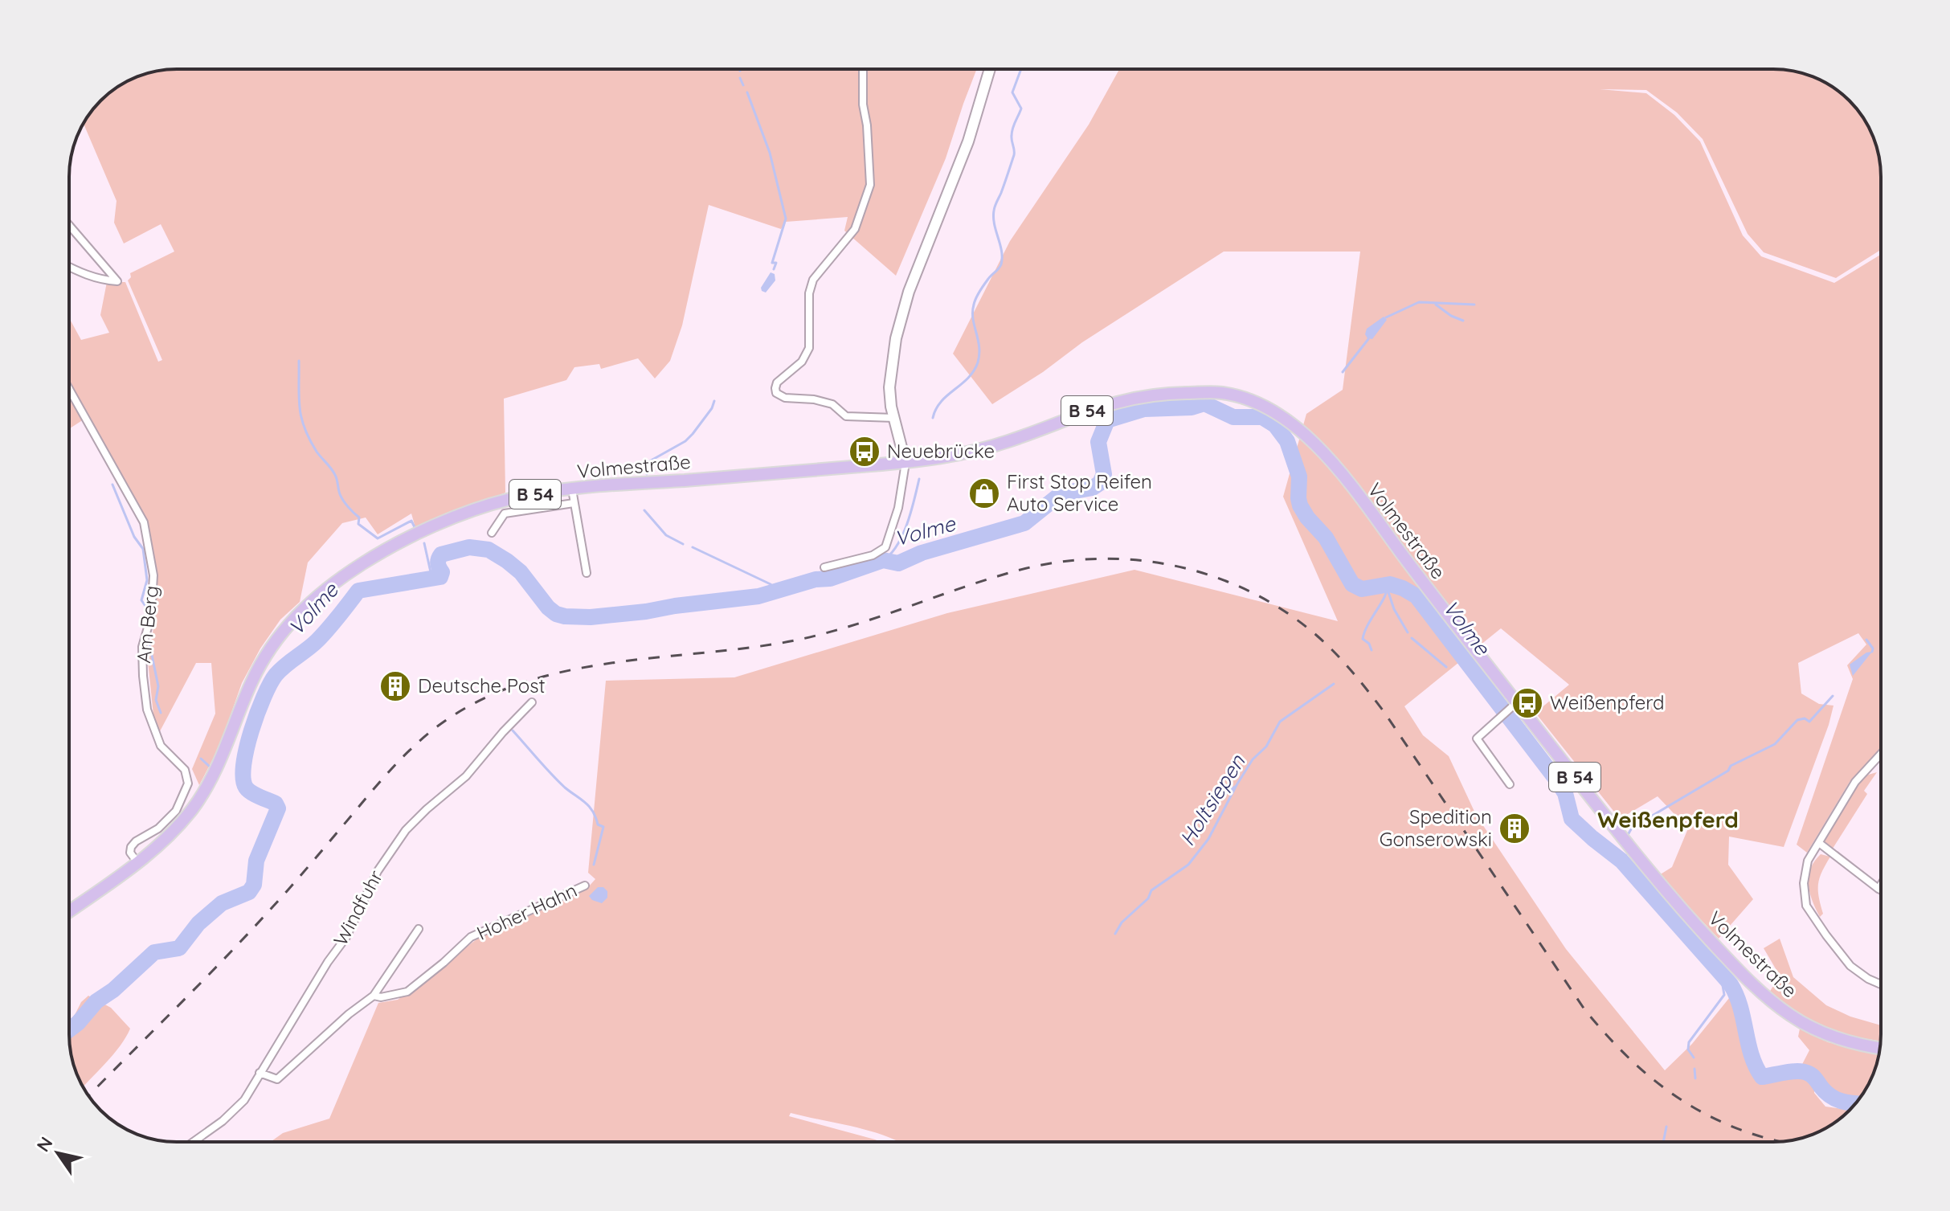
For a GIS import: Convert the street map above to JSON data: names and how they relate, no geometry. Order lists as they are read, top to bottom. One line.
{"streets":{"main road":["B 54","Volmestraße"],"street":["Am Berg","Windfuhr","Hoher Hahn"]},"crossings":[["Volmestraße","Am Berg"]],"districts":["Weißenpferd"],"water":["Volme","Holtsiepen"],"places":{"bus stop":["Neuebrücke","Weißenpferd"],"shop":["First Stop Reifen Auto Service"],"building":["Deutsche Post","Spedition Gonserowski"]},"north":"top left"}
